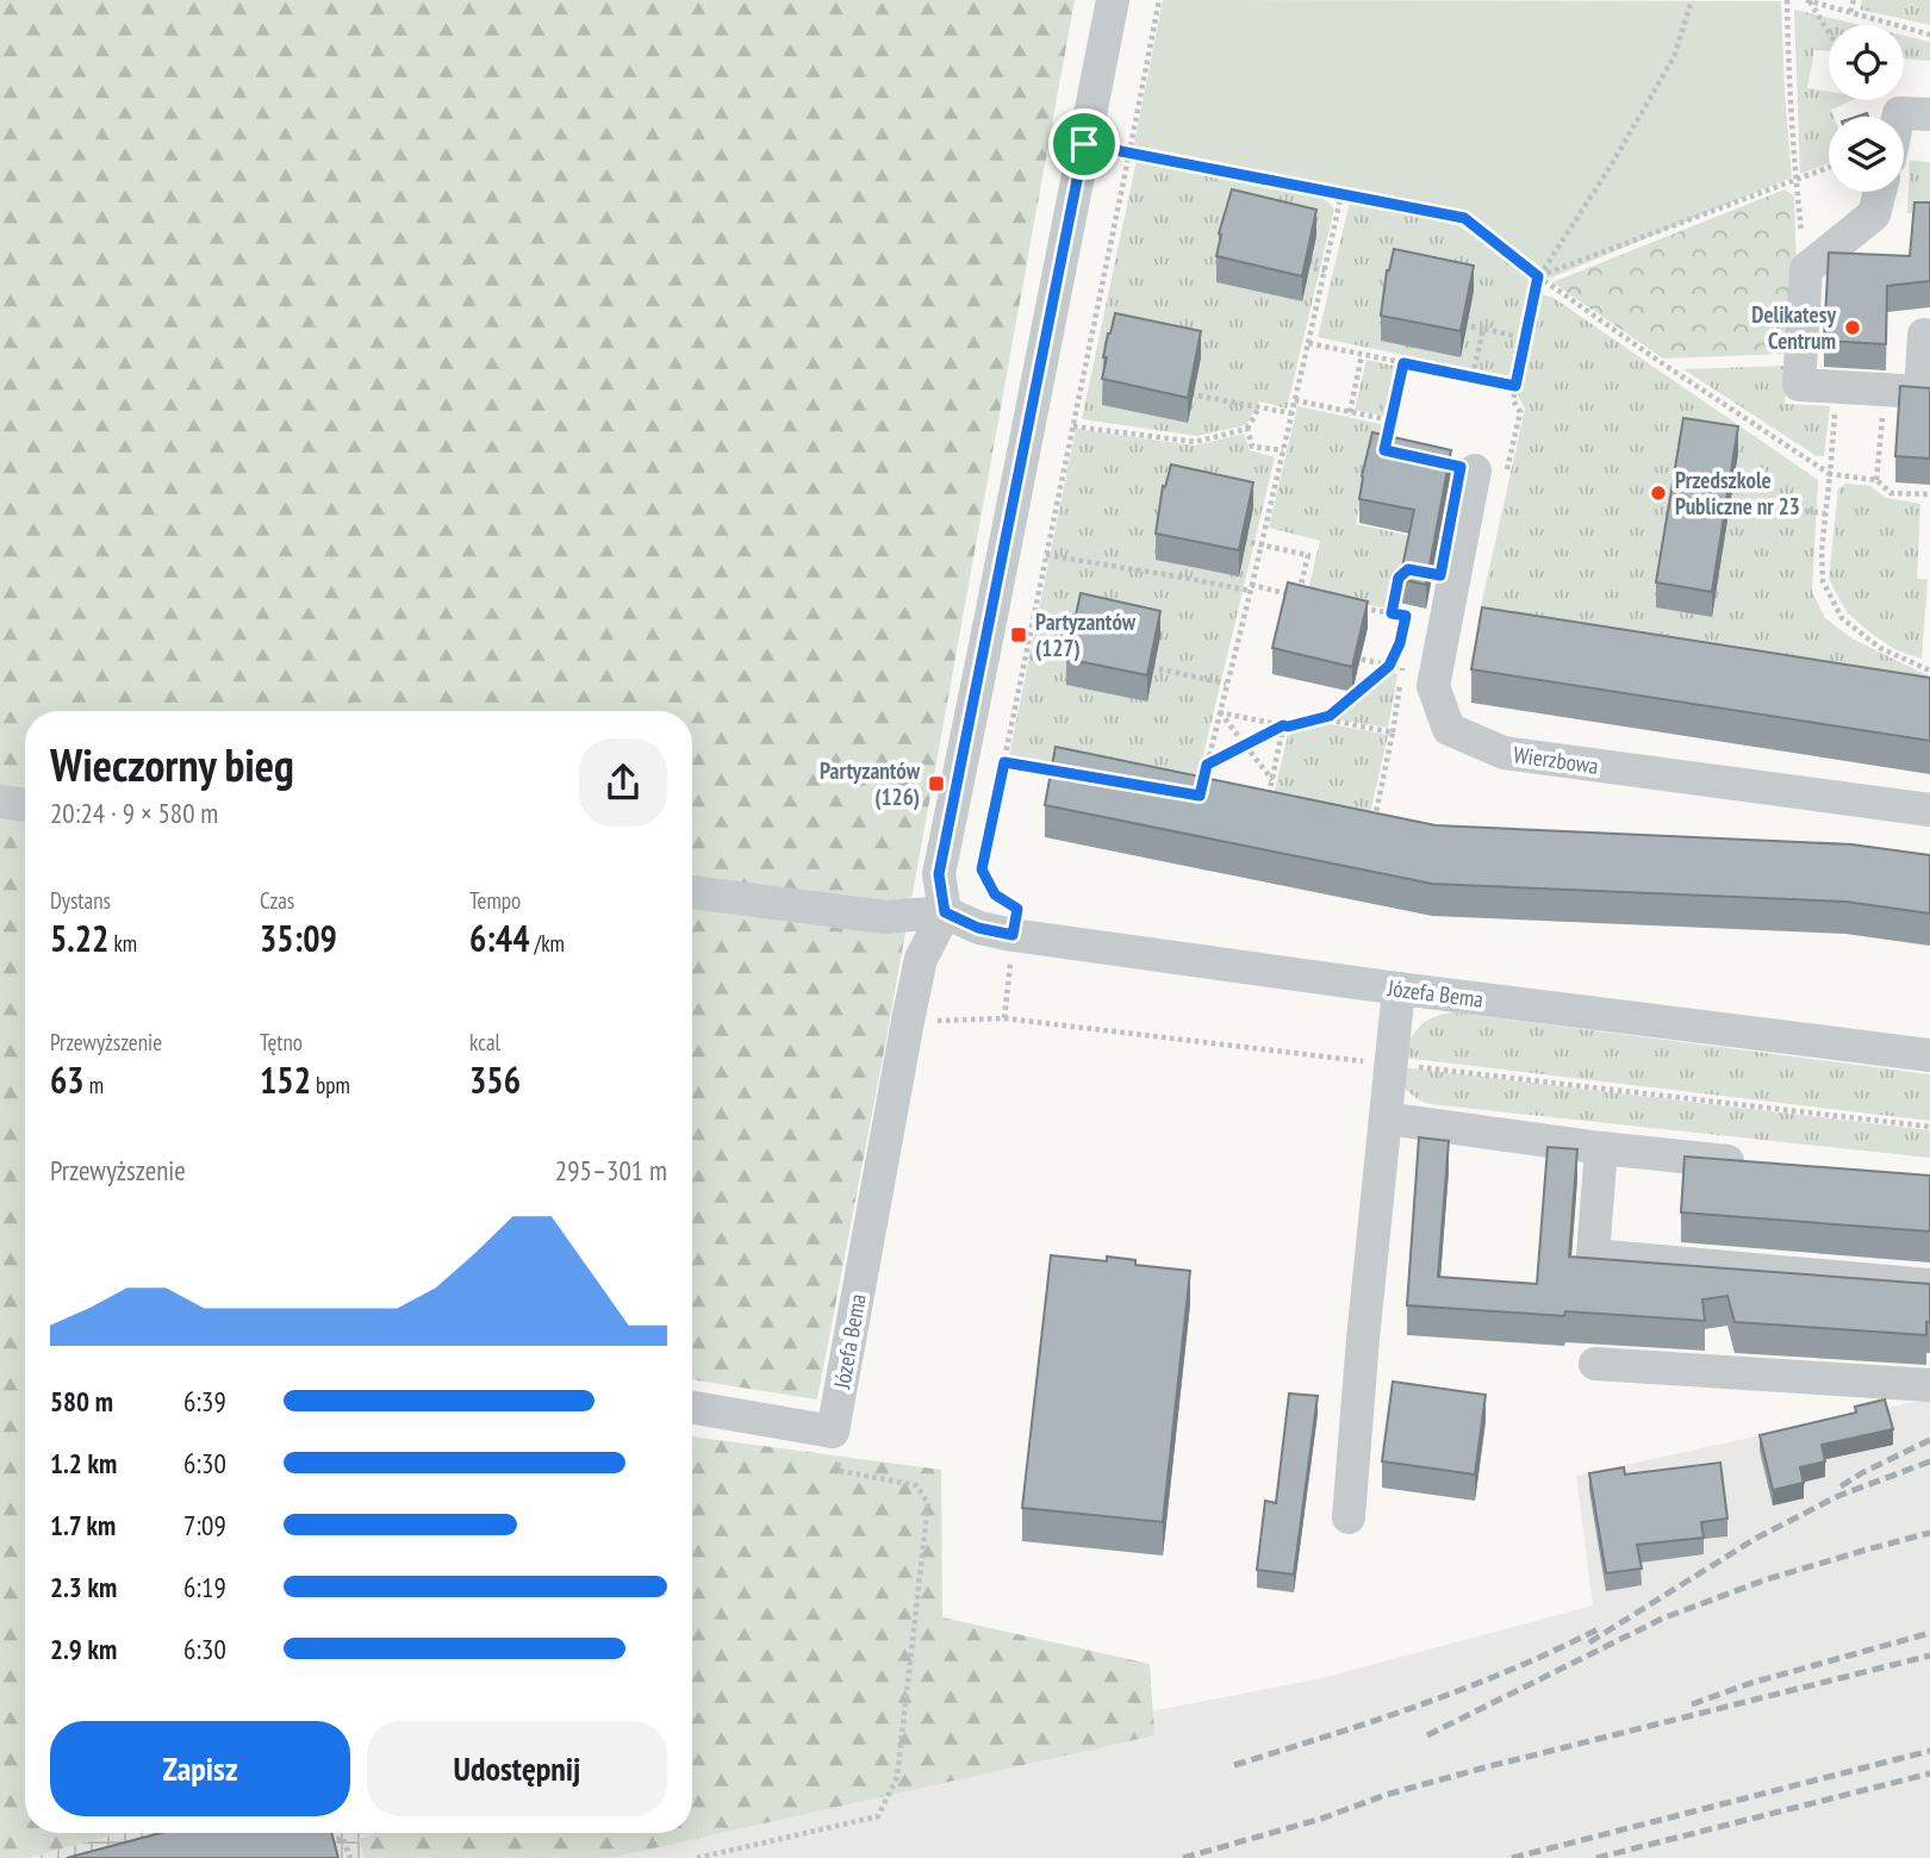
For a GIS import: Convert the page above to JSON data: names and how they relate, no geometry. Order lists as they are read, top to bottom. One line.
{"streets":{"street":["Wierzbowa","Józefa Bema"]},"places":{"other":["Delikatesy Centrum","Przedszkole Publiczne nr 23"],"transit":["Partyzantów (127)","Partyzantów (126)"]},"page":{"heading":["Wieczorny bieg","20:24 · 9 × 580 m"],"stats":[["Dystans","5.22 km"],["Czas","35:09"],["Tempo","6:44 /km"],["Przewyższenie","63 m"],["Tętno","152 bpm"],["kcal","356"]],"chart":["Przewyższenie","295–301 m"],"list":[{"name":"580 m","note":"6:39"},{"name":"1.2 km","note":"6:30"},{"name":"1.7 km","note":"7:09"},{"name":"2.3 km","note":"6:19"},{"name":"2.9 km","note":"6:30"}],"buttons":["Zapisz","Udostępnij"]}}
